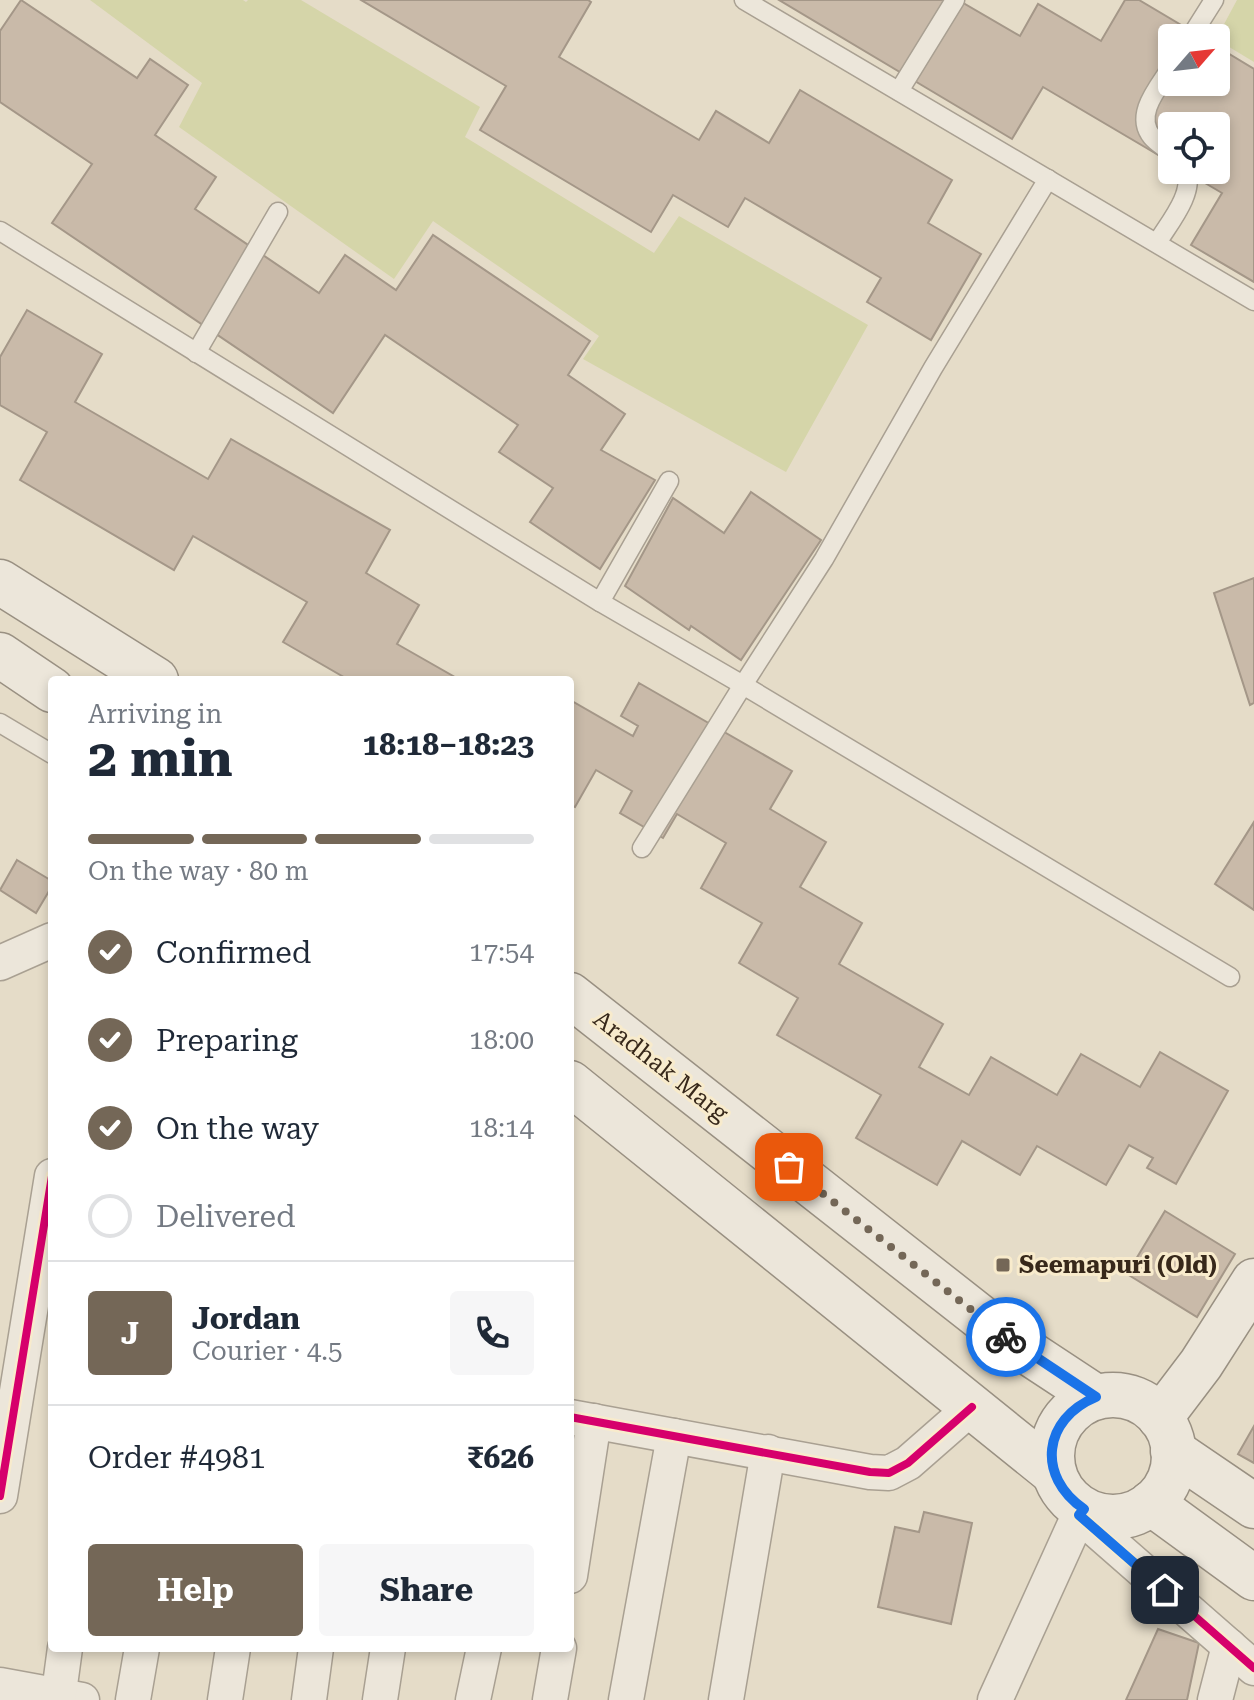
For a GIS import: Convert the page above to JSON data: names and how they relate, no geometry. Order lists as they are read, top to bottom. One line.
{"streets":{"main road":["Aradhak Marg"]},"places":{"transit":["Seemapuri (Old)"]},"north":"top right","page":{"heading":["2 min","Arriving in","18:18–18:23"],"panel":["Jordan","Courier · 4.5","Order #4981","₹626"],"bar":"On the way · 80 m","list":[["Confirmed","17:54"],["Preparing","18:00"],["On the way","18:14"],"Delivered"],"round":"J","buttons":["Help","Share"]}}
